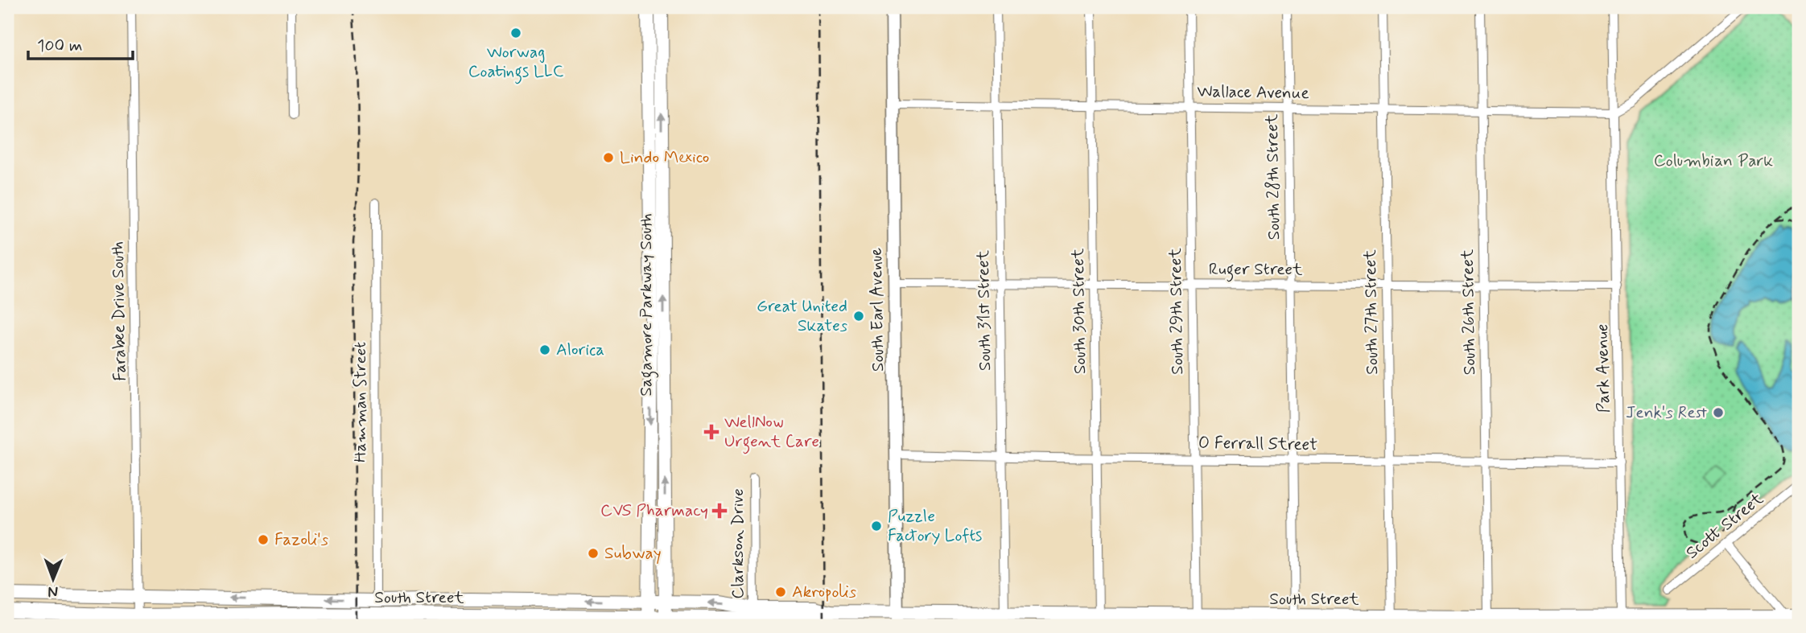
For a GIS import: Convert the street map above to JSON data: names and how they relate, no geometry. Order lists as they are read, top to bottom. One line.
{"streets":{"main road":["Sagamore Parkway South","South Street"],"street":["Wallace Avenue","South 28th Street","Ruger Street","South Earl Avenue","South 31st Street","Farabee Drive South","South 30th Street","South 29th Street","South 27th Street","South 26th Street","Park Avenue","Hamman Street","O Ferrall Street","Scott Street","Clarkson Drive"]},"crossings":[["Wallace Avenue","South 28th Street"],["Wallace Avenue","South Earl Avenue"],["Wallace Avenue","South 31st Street"],["Wallace Avenue","South 30th Street"],["Wallace Avenue","South 29th Street"],["Wallace Avenue","South 27th Street"],["Wallace Avenue","South 26th Street"],["Wallace Avenue","Park Avenue"],["South 28th Street","Ruger Street"],["South 28th Street","O Ferrall Street"],["South 28th Street","South Street"],["Ruger Street","South Earl Avenue"],["Ruger Street","South 31st Street"],["Ruger Street","South 30th Street"],["Ruger Street","South 29th Street"],["Ruger Street","South 27th Street"],["Ruger Street","South 26th Street"],["Ruger Street","Park Avenue"],["Sagamore Parkway South","South Street"],["South Earl Avenue","O Ferrall Street"],["South Earl Avenue","South Street"],["South 31st Street","O Ferrall Street"],["South 31st Street","South Street"],["Farabee Drive South","South Street"],["South 30th Street","O Ferrall Street"],["South 30th Street","South Street"],["South 29th Street","O Ferrall Street"],["South 29th Street","South Street"],["South 27th Street","O Ferrall Street"],["South 27th Street","South Street"],["South 26th Street","O Ferrall Street"],["South 26th Street","South Street"],["Park Avenue","O Ferrall Street"],["Park Avenue","South Street"],["Hamman Street","South Street"],["Clarkson Drive","South Street"]],"parks":["Columbian Park"],"places":{"other":["Worwag Coatings LLC","Lindo Mexico","Great United Skates","Alorica","Jenk's Rest","Puzzle Factory Lofts","Fazoli's","Subway","Akropolis"],"health":["WellNow Urgent Care","CVS Pharmacy"]},"scale_bar":"100 m","north":"bottom"}
